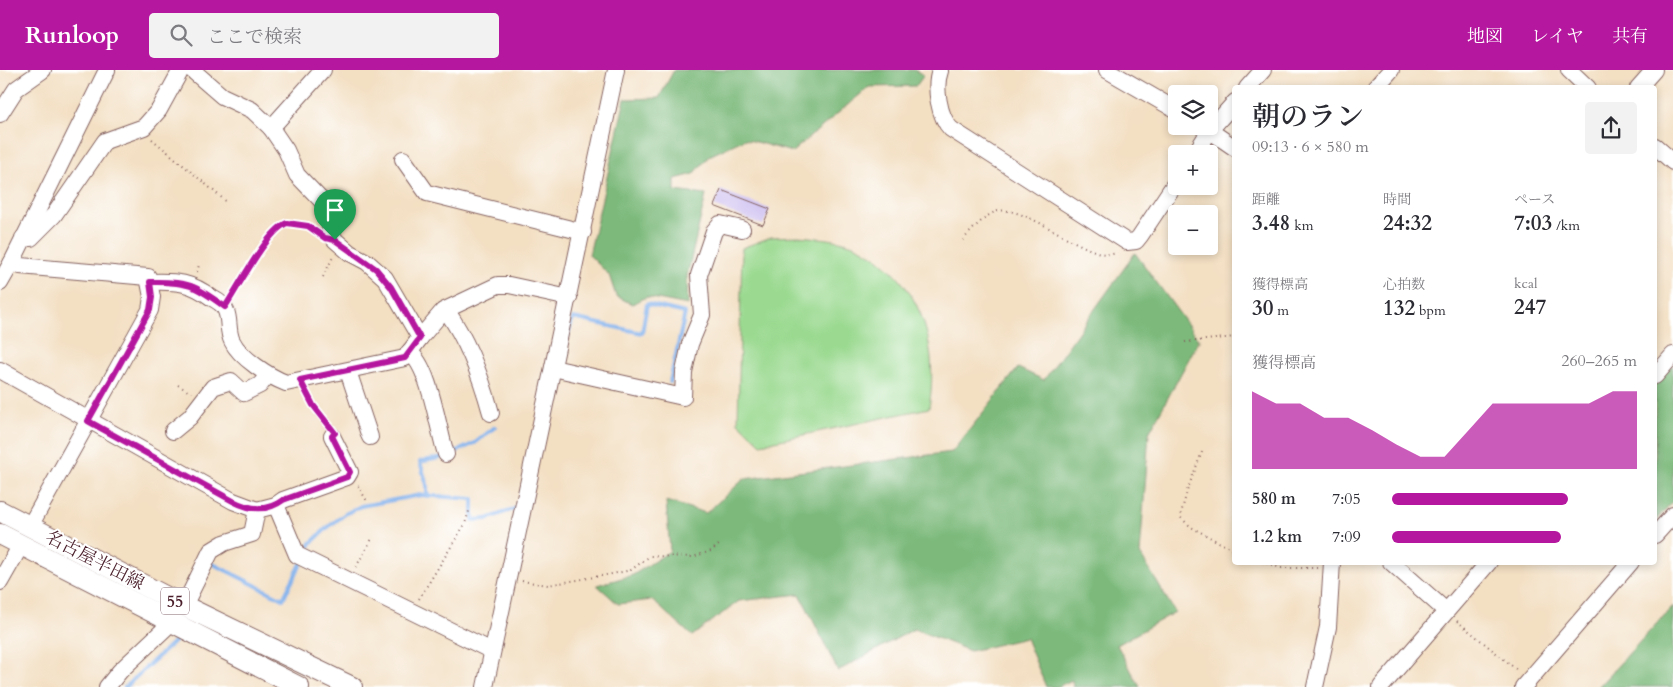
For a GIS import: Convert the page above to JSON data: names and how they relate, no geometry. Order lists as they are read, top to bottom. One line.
{"streets":{"main road":["名古屋半田線","55"]},"page":{"header":"Runloop","search":"ここで検索","nav":["地図","レイヤ","共有"],"map_buttons":["+","−"],"heading":["朝のラン","09:13 · 6 × 580 m"],"stats":[["距離","3.48 km"],["時間","24:32"],["ペース","7:03 /km"],["獲得標高","30 m"],["心拍数","132 bpm"],["kcal","247"]],"chart":["獲得標高","260–265 m"],"list":[{"name":"580 m","note":"7:05"},{"name":"1.2 km","note":"7:09"}]}}
